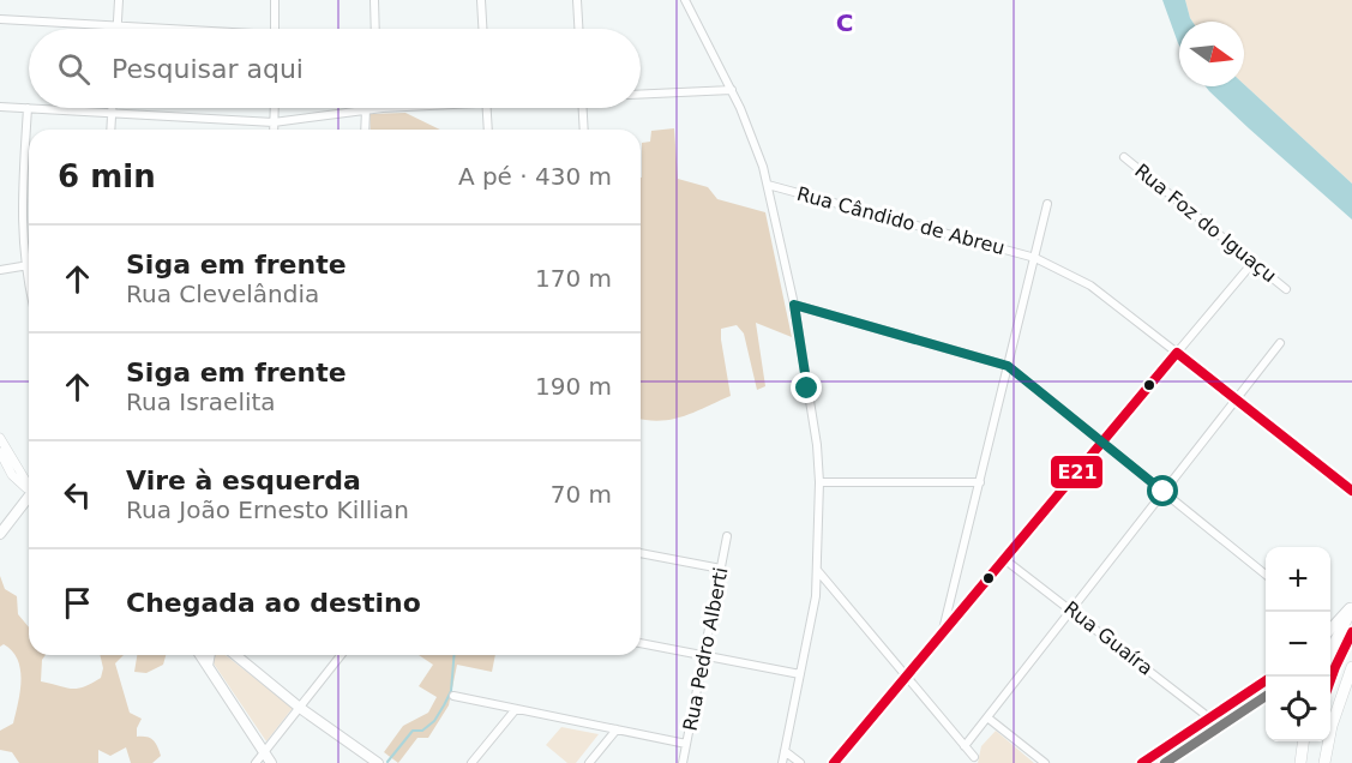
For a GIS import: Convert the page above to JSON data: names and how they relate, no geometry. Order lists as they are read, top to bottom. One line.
{"streets":{"street":["Rua Cândido de Abreu","Rua Foz do Iguaçu","Rua Guaíra","Rua Pedro Alberti"]},"lines":["transit line E21"],"north":"right","page":{"search":"Pesquisar aqui","heading":["6 min","A pé · 430 m"],"list":[["Siga em frente","Rua Clevelândia","170 m"],["Siga em frente","Rua Israelita","190 m"],["Vire à esquerda","Rua João Ernesto Killian","70 m"],"Chegada ao destino"],"map_buttons":["+","−"]},"grid":{"columns":["C"]}}
